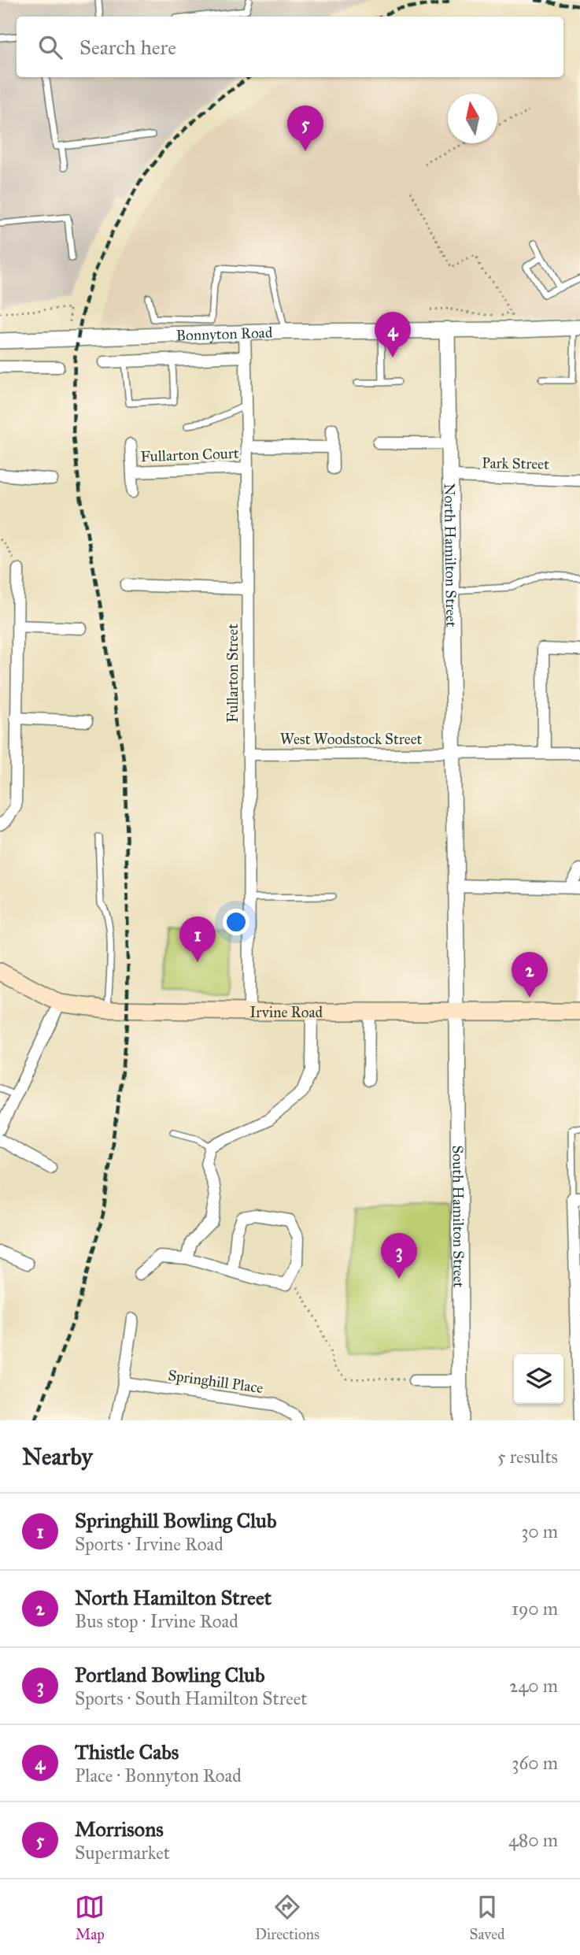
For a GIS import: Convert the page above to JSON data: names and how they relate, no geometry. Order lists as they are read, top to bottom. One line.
{"streets":{"main road":["Irvine Road"],"street":["Bonnyton Road","Fullarton Court","Park Street","North Hamilton Street","Fullarton Street","West Woodstock Street","South Hamilton Street","Springhill Place"]},"crossings":[["Bonnyton Road","North Hamilton Street"],["Bonnyton Road","Fullarton Street"],["Fullarton Court","Fullarton Street"],["Park Street","North Hamilton Street"],["North Hamilton Street","West Woodstock Street"],["North Hamilton Street","Irvine Road"],["North Hamilton Street","South Hamilton Street"],["Fullarton Street","West Woodstock Street"],["Fullarton Street","Irvine Road"],["Irvine Road","South Hamilton Street"]],"north":"top","page":{"search":"Search here","pins":["5","4","1","2","3"],"heading":["Nearby","5 results"],"list":[{"mark":"1","name":"Springhill Bowling Club","note":"Sports · Irvine Road","value":"30 m"},{"mark":"2","name":"North Hamilton Street","note":"Bus stop · Irvine Road","value":"190 m"},{"mark":"3","name":"Portland Bowling Club","note":"Sports · South Hamilton Street","value":"240 m"},{"mark":"4","name":"Thistle Cabs","note":"Place · Bonnyton Road","value":"360 m"},{"mark":"5","name":"Morrisons","note":"Supermarket","value":"480 m"}],"nav":["Map","Directions","Saved"]}}
